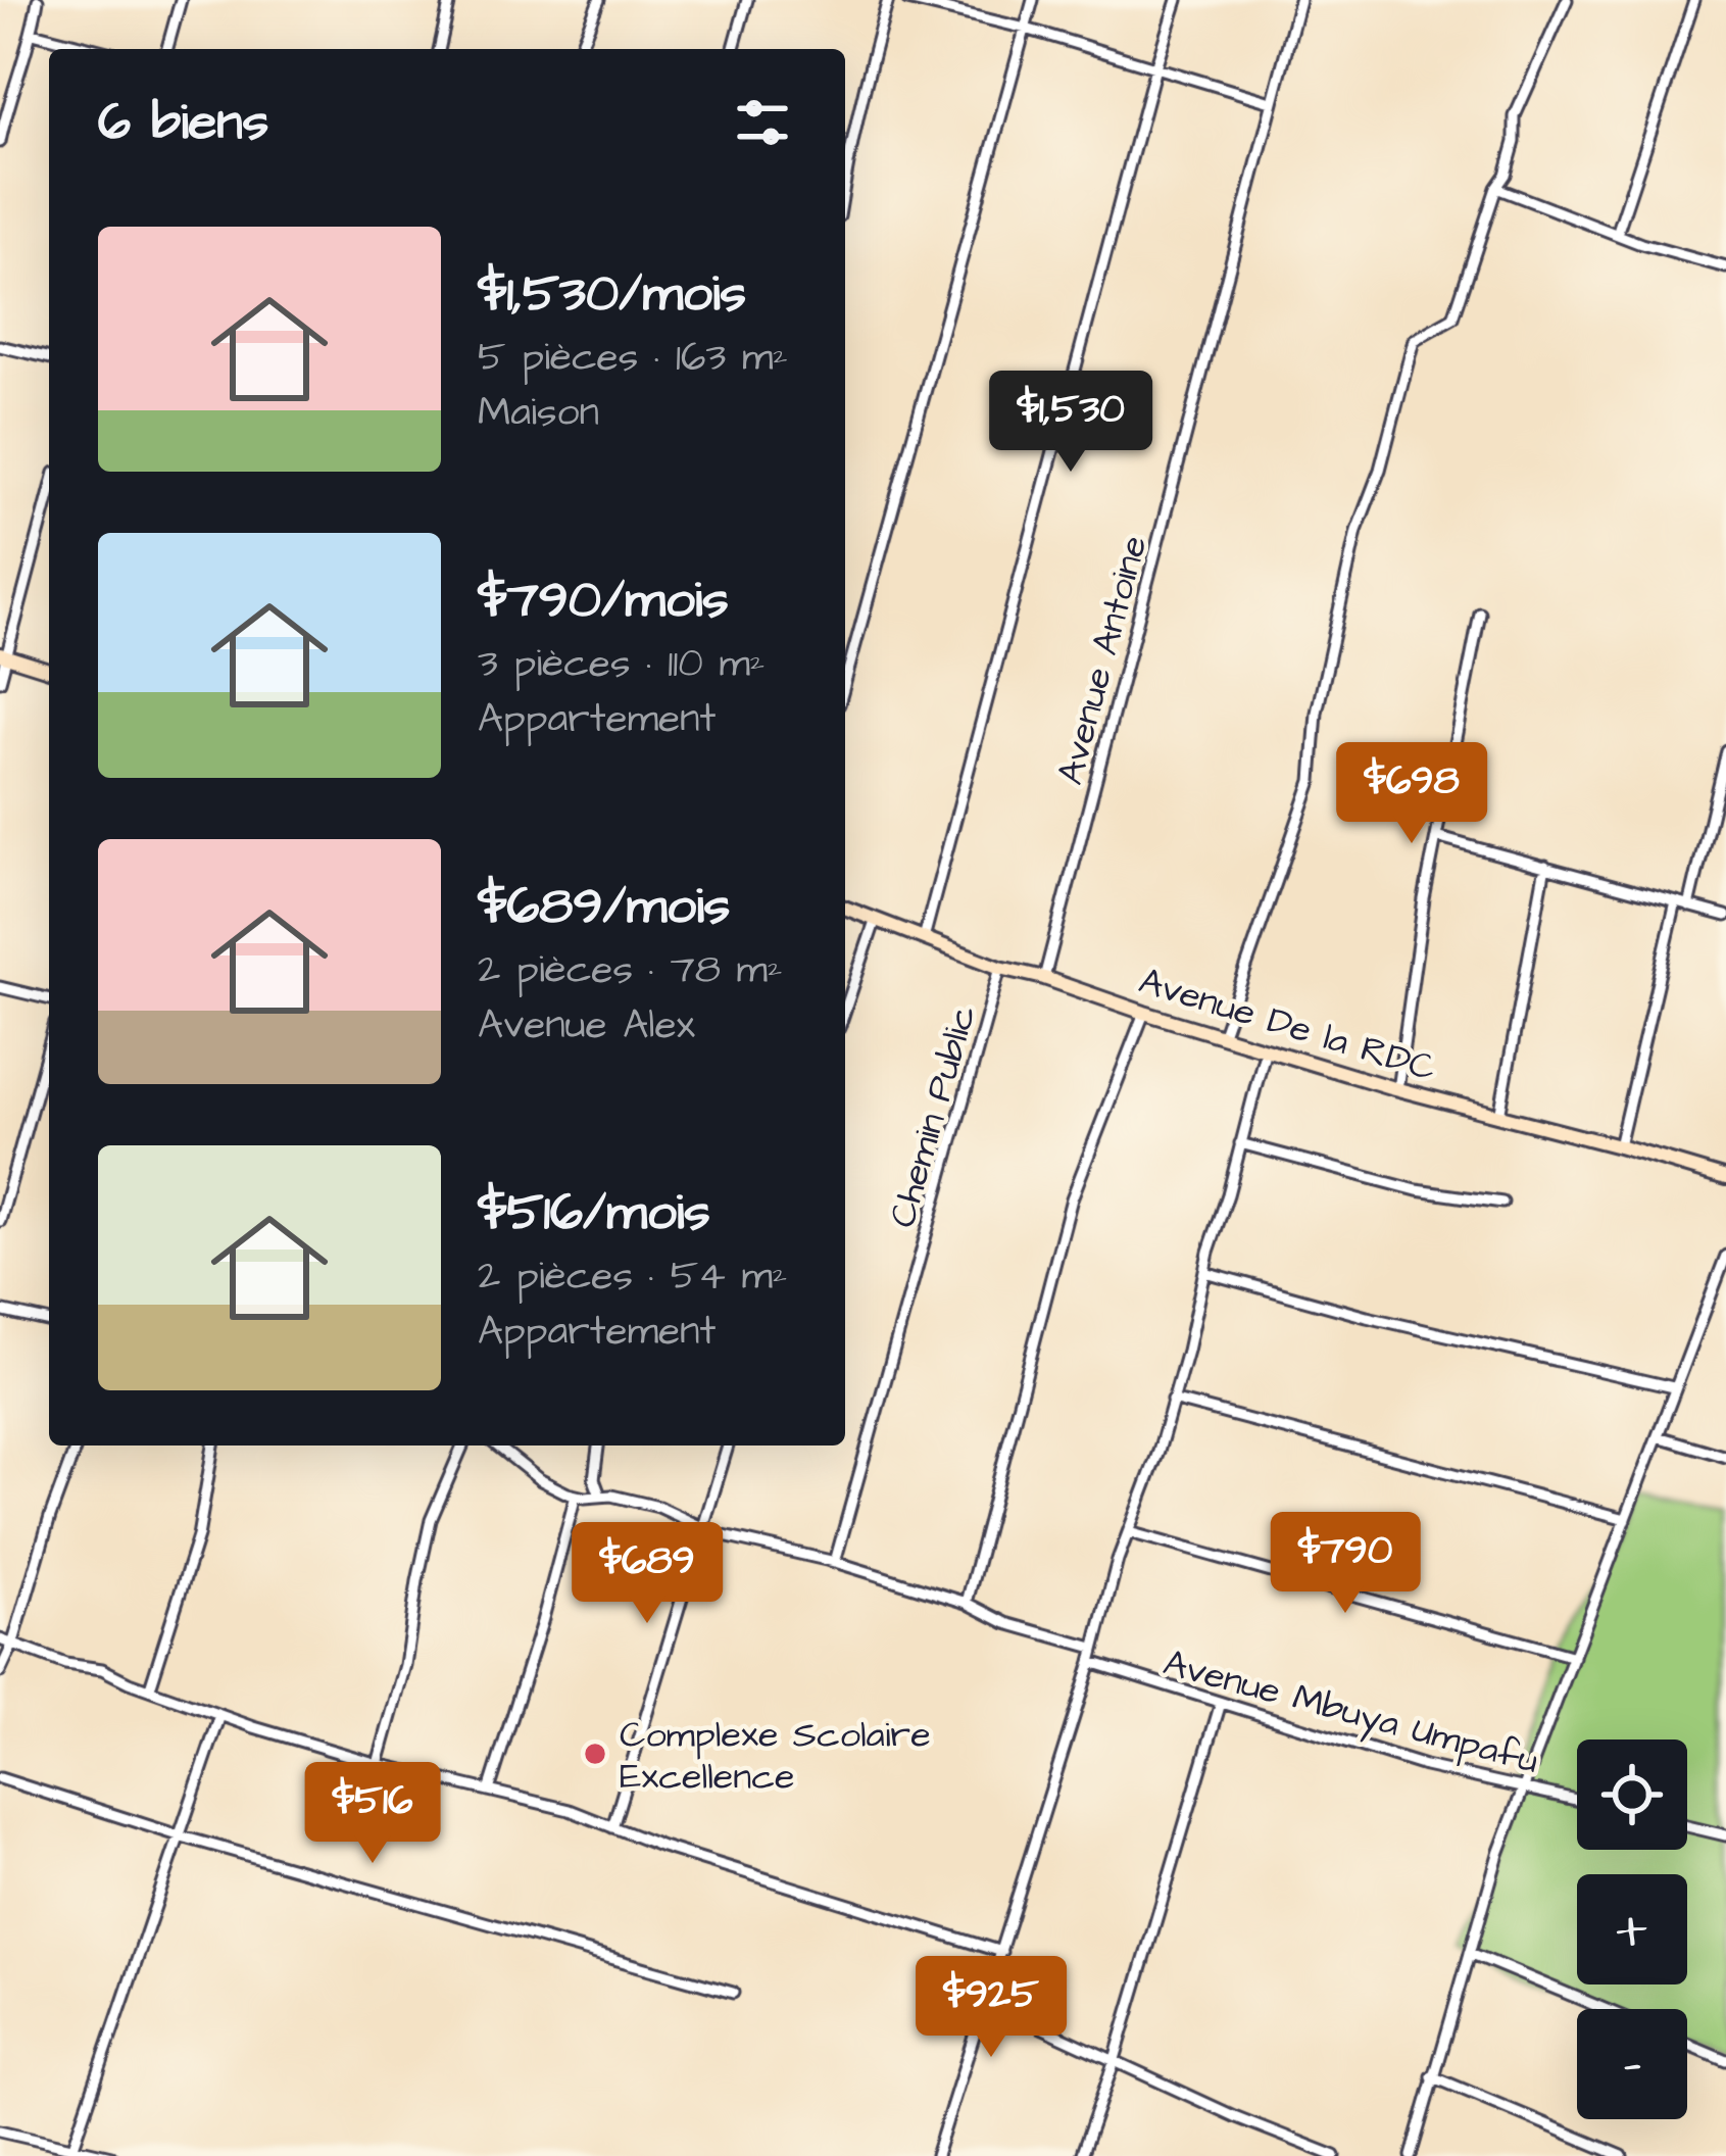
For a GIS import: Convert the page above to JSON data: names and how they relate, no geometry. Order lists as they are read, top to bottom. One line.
{"streets":{"street":["Avenue Antoine","Avenue De la RDC","Chemin Public","Avenue Mbuya Umpafu"]},"crossings":[["Avenue Antoine","Avenue De la RDC"],["Avenue De la RDC","Chemin Public"]],"places":["Complexe Scolaire Excellence"],"page":{"heading":"6 biens","list":[{"name":"$1,530/mois","note":"5 pièces · 163 m² · Maison"},{"name":"$790/mois","note":"3 pièces · 110 m² · Appartement"},{"name":"$689/mois","note":"2 pièces · 78 m² · Avenue Alex"},{"name":"$516/mois","note":"2 pièces · 54 m² · Appartement"}],"price":["$1,530","$698","$790","$689","$516","$925"],"map_buttons":["+","−"]}}
